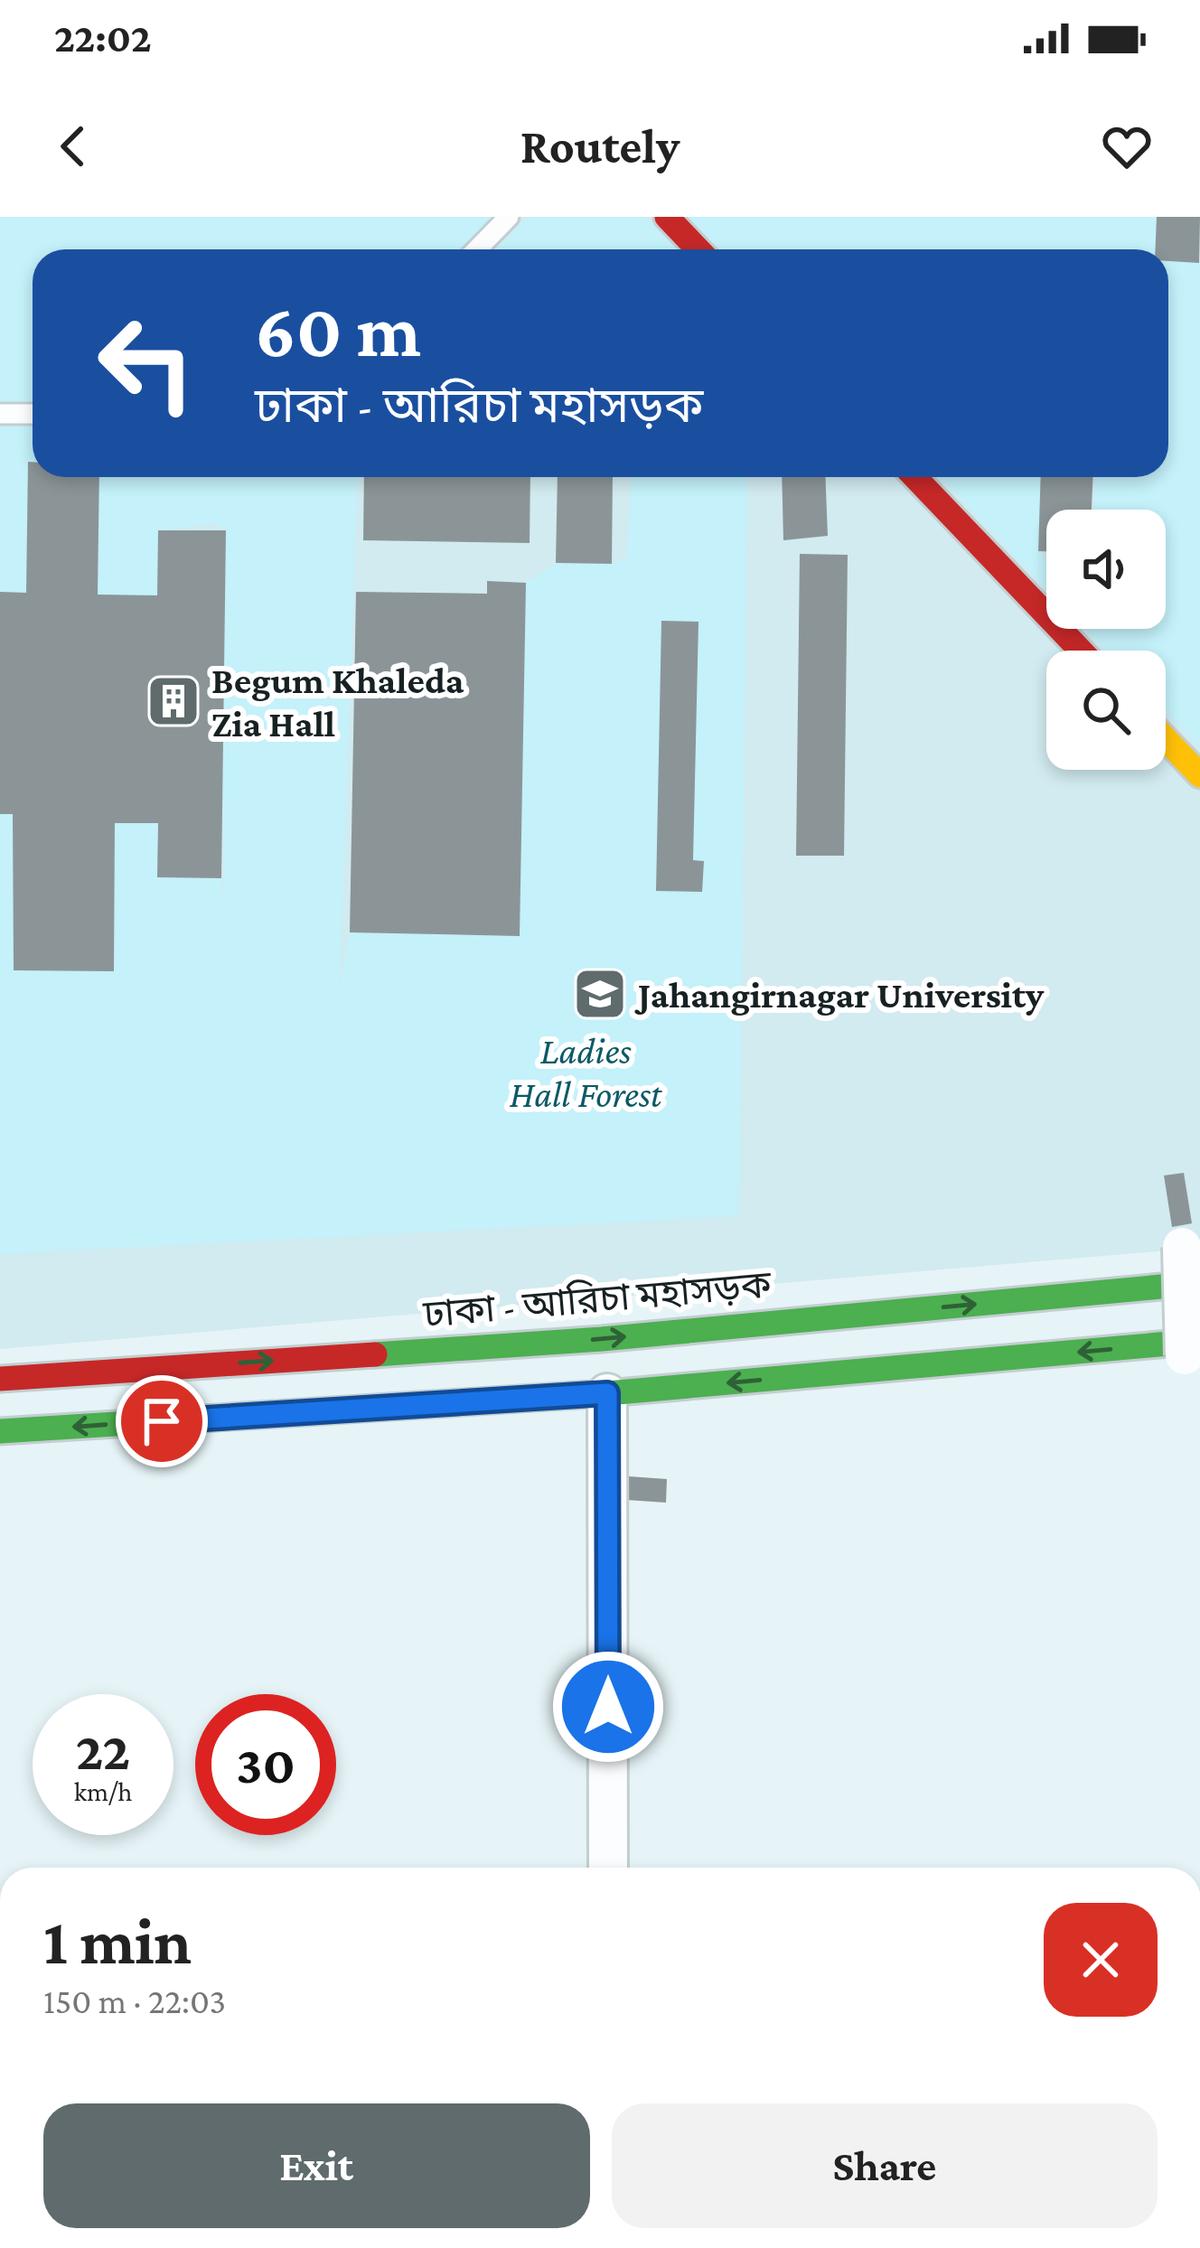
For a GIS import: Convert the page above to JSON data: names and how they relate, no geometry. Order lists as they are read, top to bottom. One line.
{"streets":{"main road":["ঢাকা - আরিচা মহাসড়ক"]},"parks":["Ladies Hall Forest"],"places":{"building":["Begum Khaleda Zia Hall"],"school or university":["Jahangirnagar University"]},"page":{"status":"22:02","header":"Routely","turn":["60 m","ঢাকা - আরিচা মহাসড়ক"],"speed":"22 km/h","limit":"30","heading":["1 min","150 m · 22:03"],"buttons":["Exit","Share"]}}
